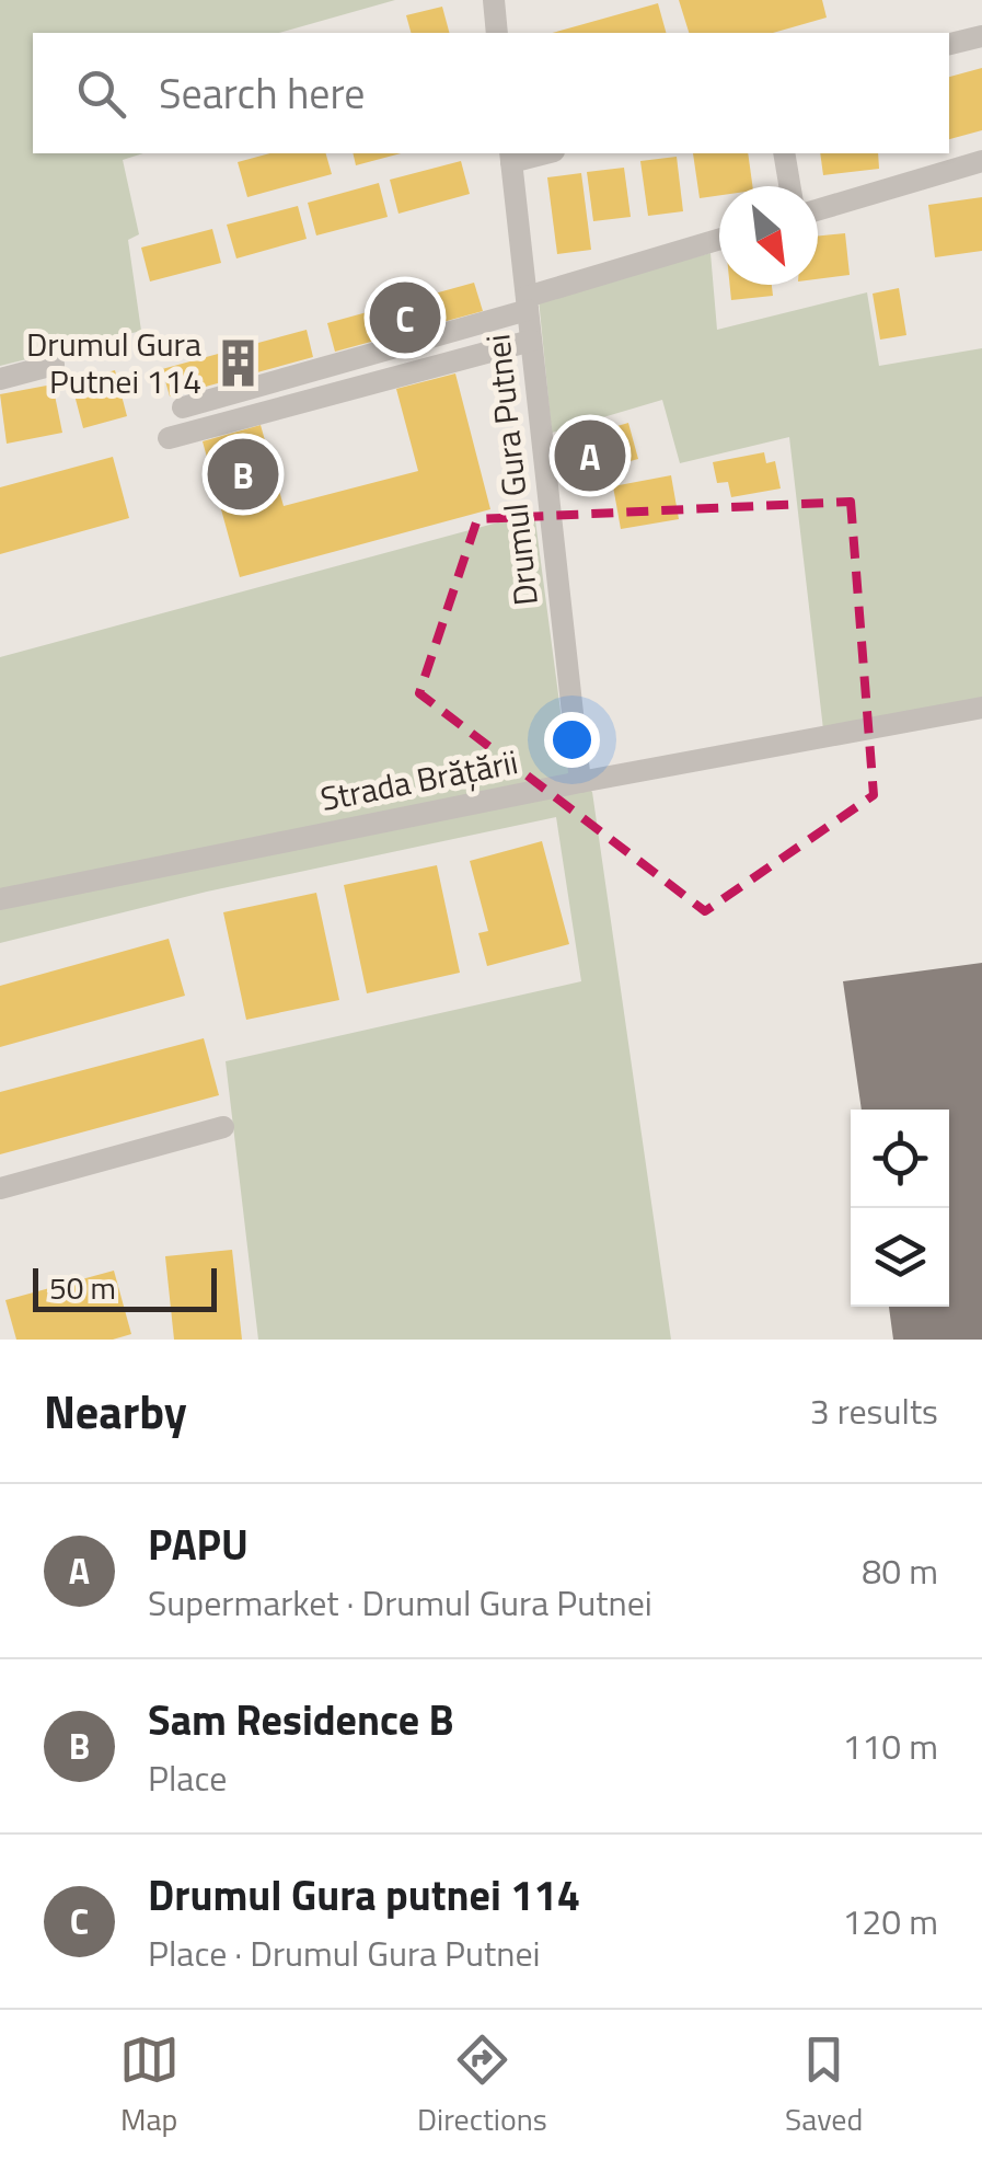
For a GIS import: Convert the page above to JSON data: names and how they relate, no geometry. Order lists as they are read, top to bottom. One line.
{"streets":{"street":["Drumul Gura Putnei","Strada Brățării"]},"crossings":[["Drumul Gura Putnei","Strada Brățării"]],"places":{"building":["Drumul Gura Putnei 114"]},"scale_bar":"50 m","north":"bottom right","page":{"search":"Search here","pins":["C","A","B"],"scale":"50 m","heading":["Nearby","3 results"],"list":[{"mark":"A","name":"PAPU","note":"Supermarket · Drumul Gura Putnei","value":"80 m"},{"mark":"B","name":"Sam Residence B","note":"Place","value":"110 m"},{"mark":"C","name":"Drumul Gura putnei 114","note":"Place · Drumul Gura Putnei","value":"120 m"}],"nav":["Map","Directions","Saved"]}}
